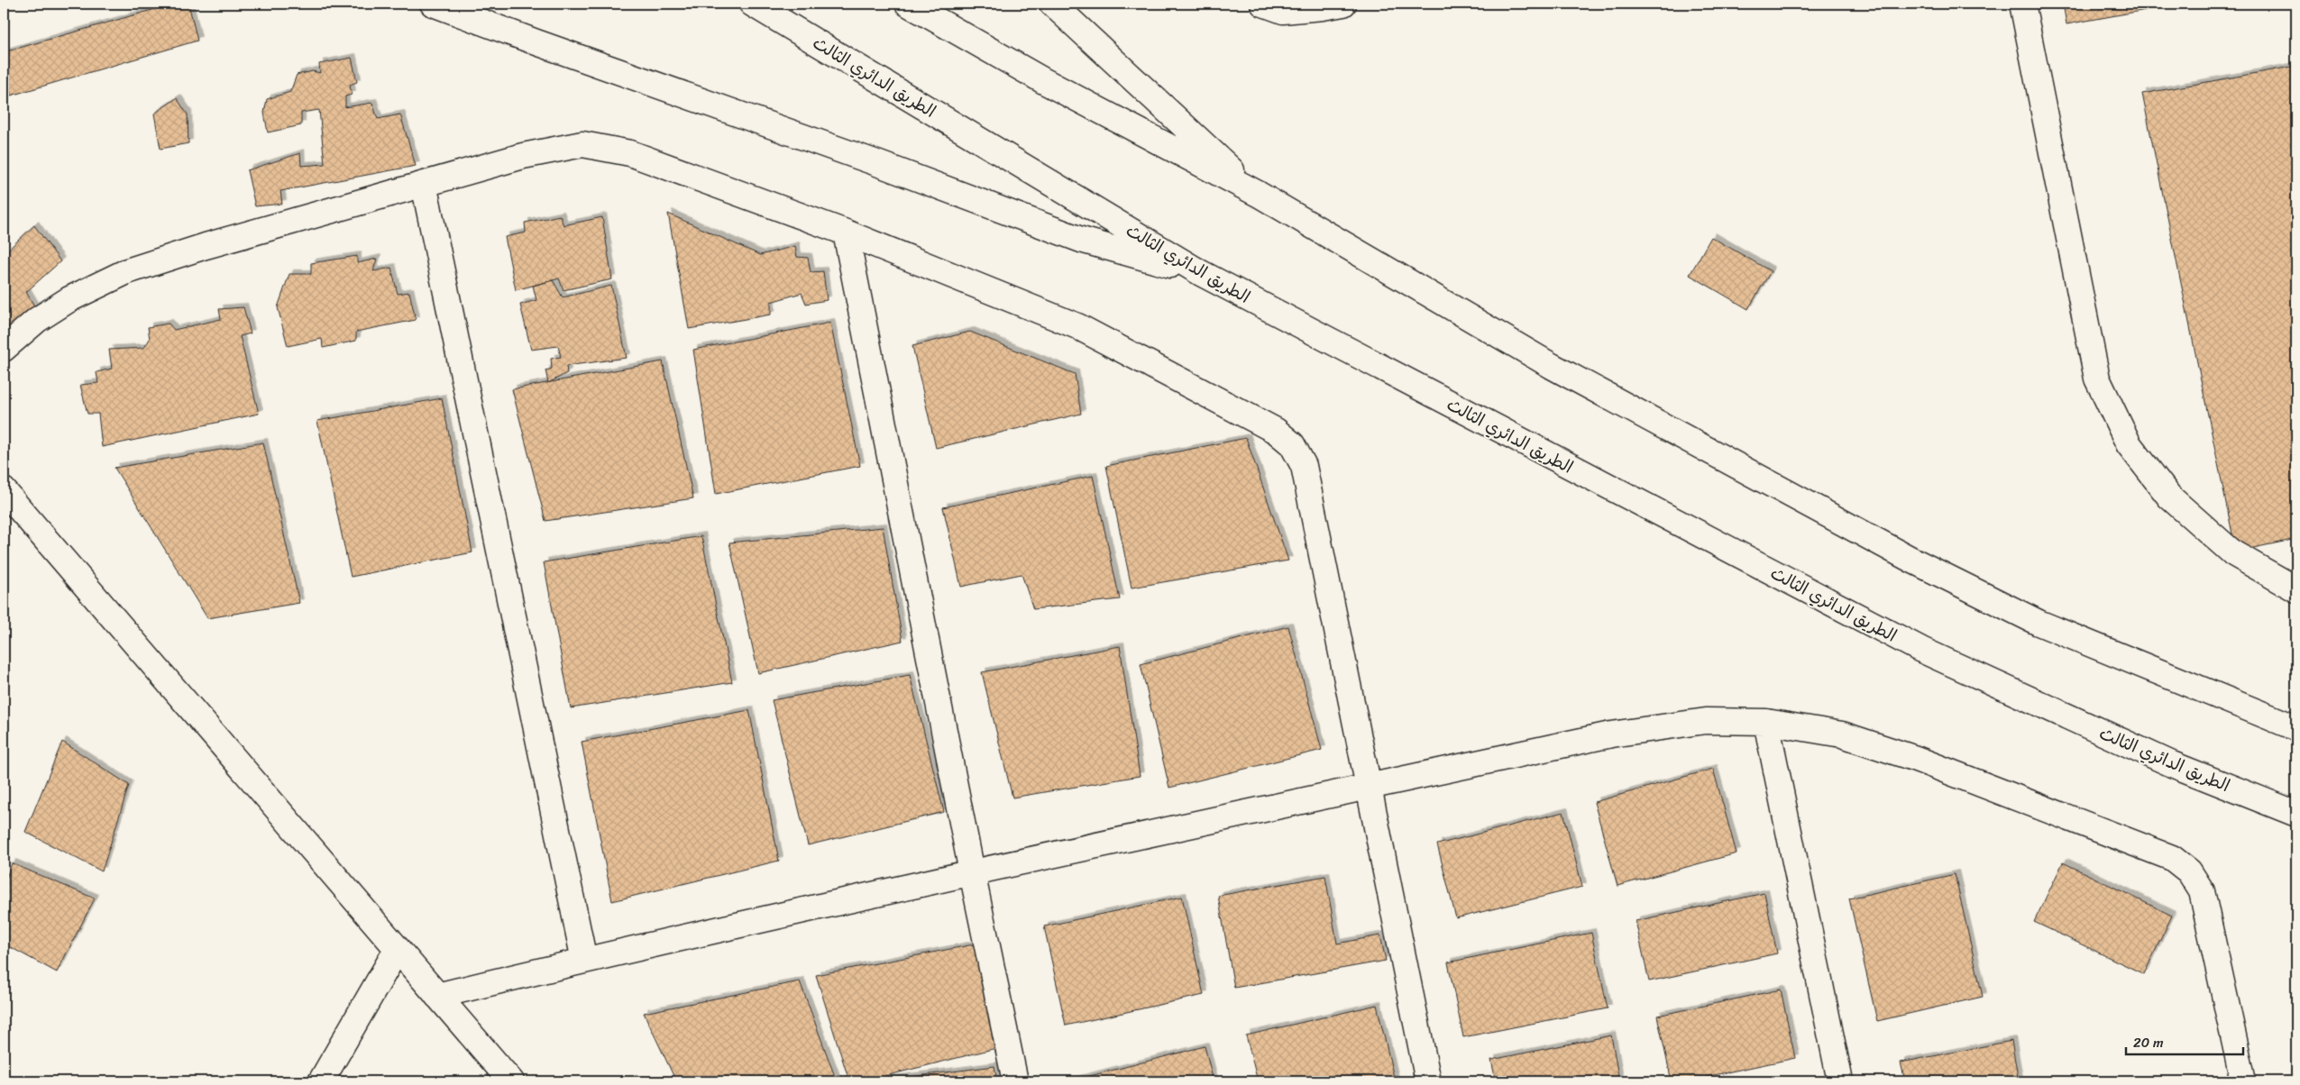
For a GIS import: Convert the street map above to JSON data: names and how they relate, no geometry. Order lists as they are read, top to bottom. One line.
{"streets":{"main road":["الطريق الدائري الثالث"]},"scale_bar":"20 m"}
